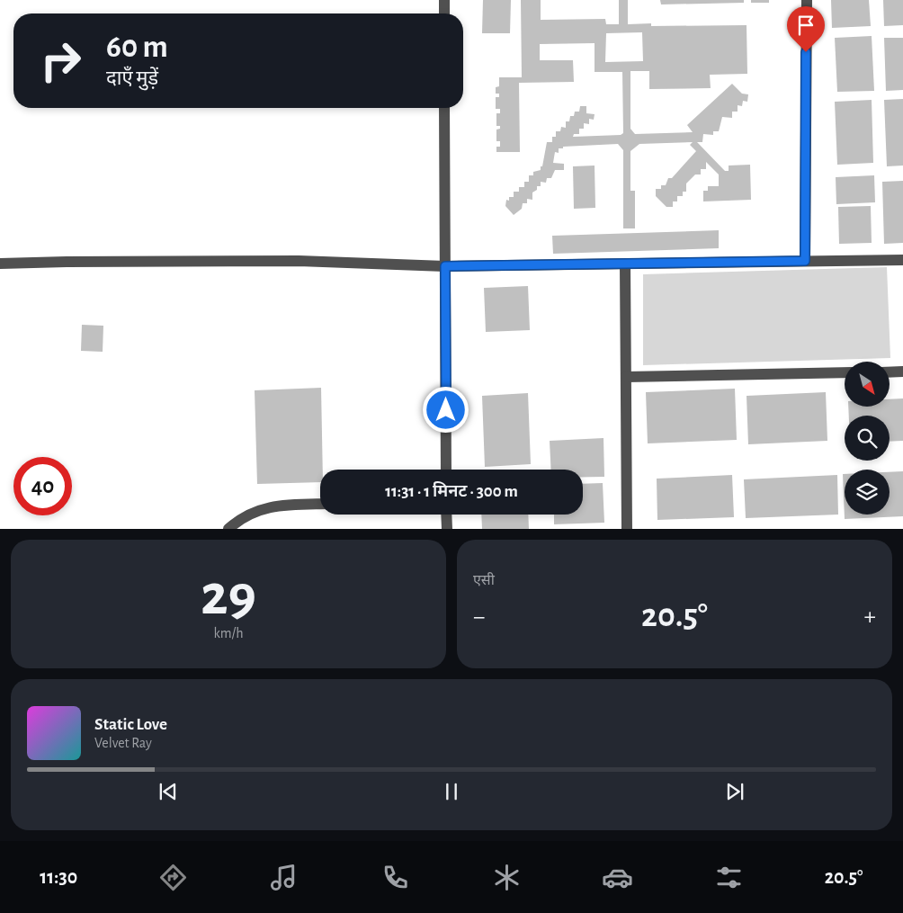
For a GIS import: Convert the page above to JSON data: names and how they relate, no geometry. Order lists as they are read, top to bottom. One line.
{"north":"bottom right","page":{"turn":["60 m","दाएँ मुड़ें"],"limit":"40","trip":"11:31 · 1 मिनट · 300 m","tile":[["29","km/h"],"एसी"],"heat":["−","20.5°","+"],"song":["Static Love","Velvet Ray"],"tabs":["11:30","20.5°"]}}
